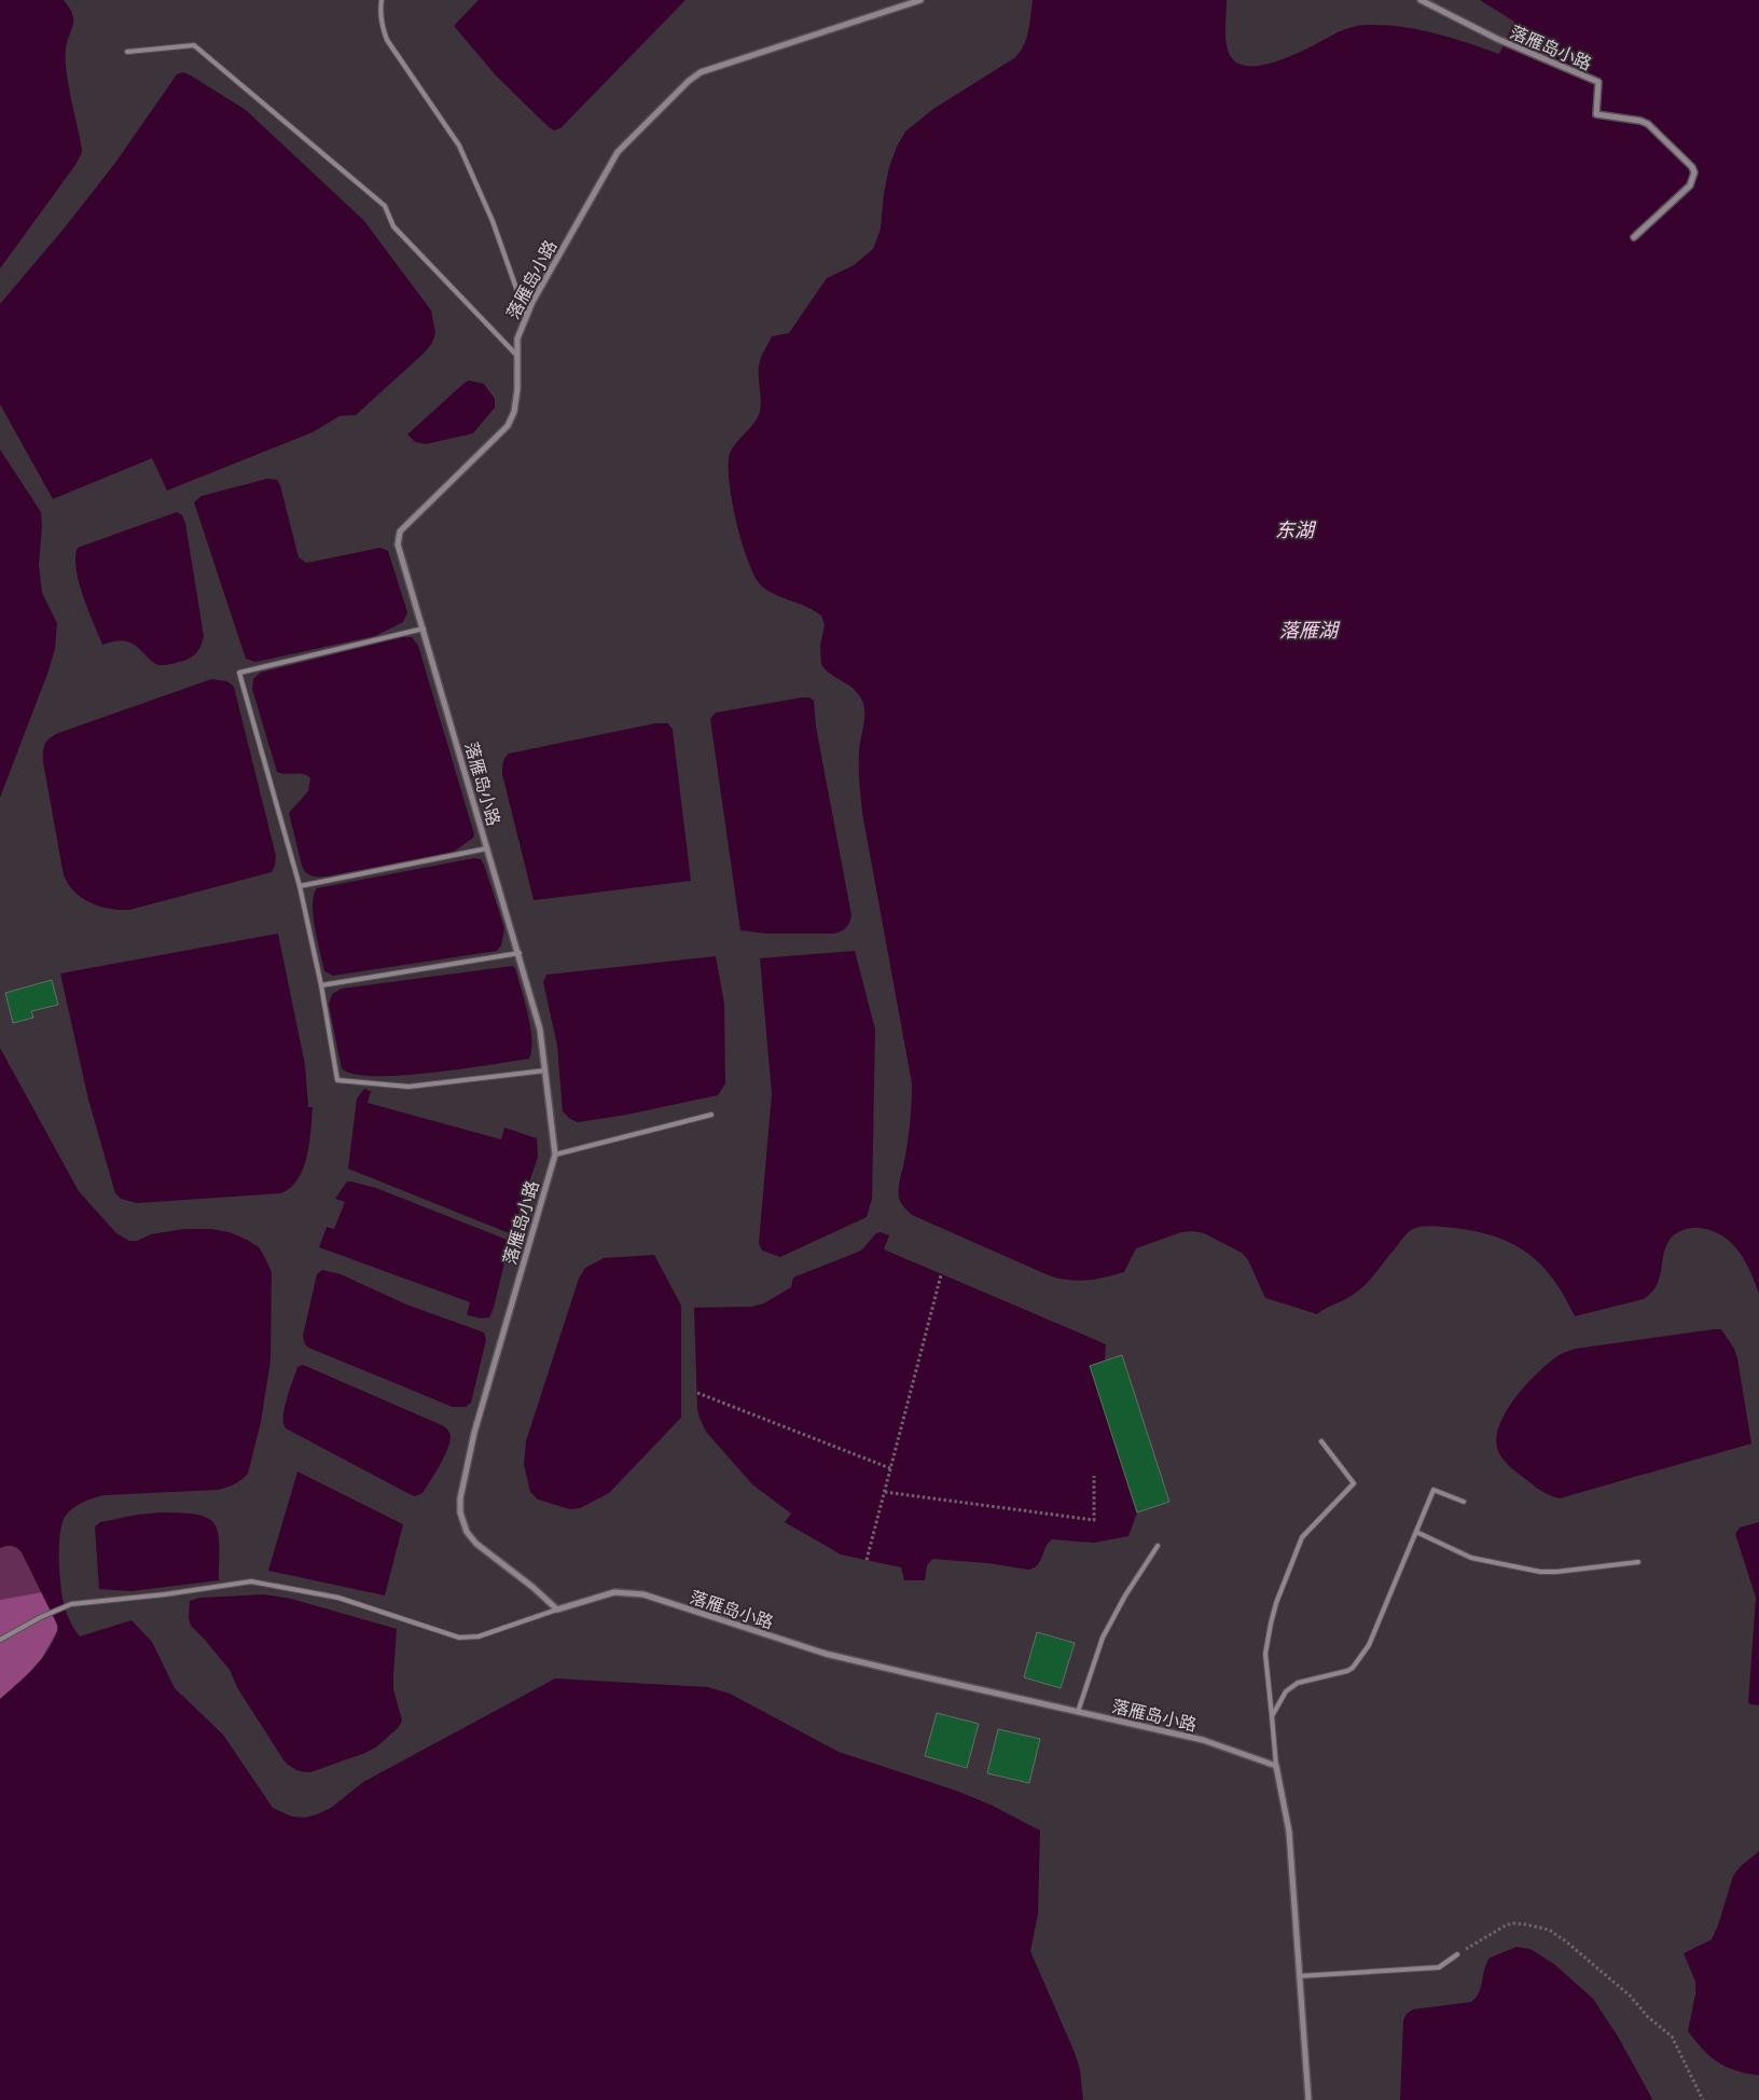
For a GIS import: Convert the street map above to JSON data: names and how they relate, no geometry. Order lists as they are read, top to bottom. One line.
{"streets":{"street":["落雁岛小路"]},"water":["东湖","落雁湖"]}
